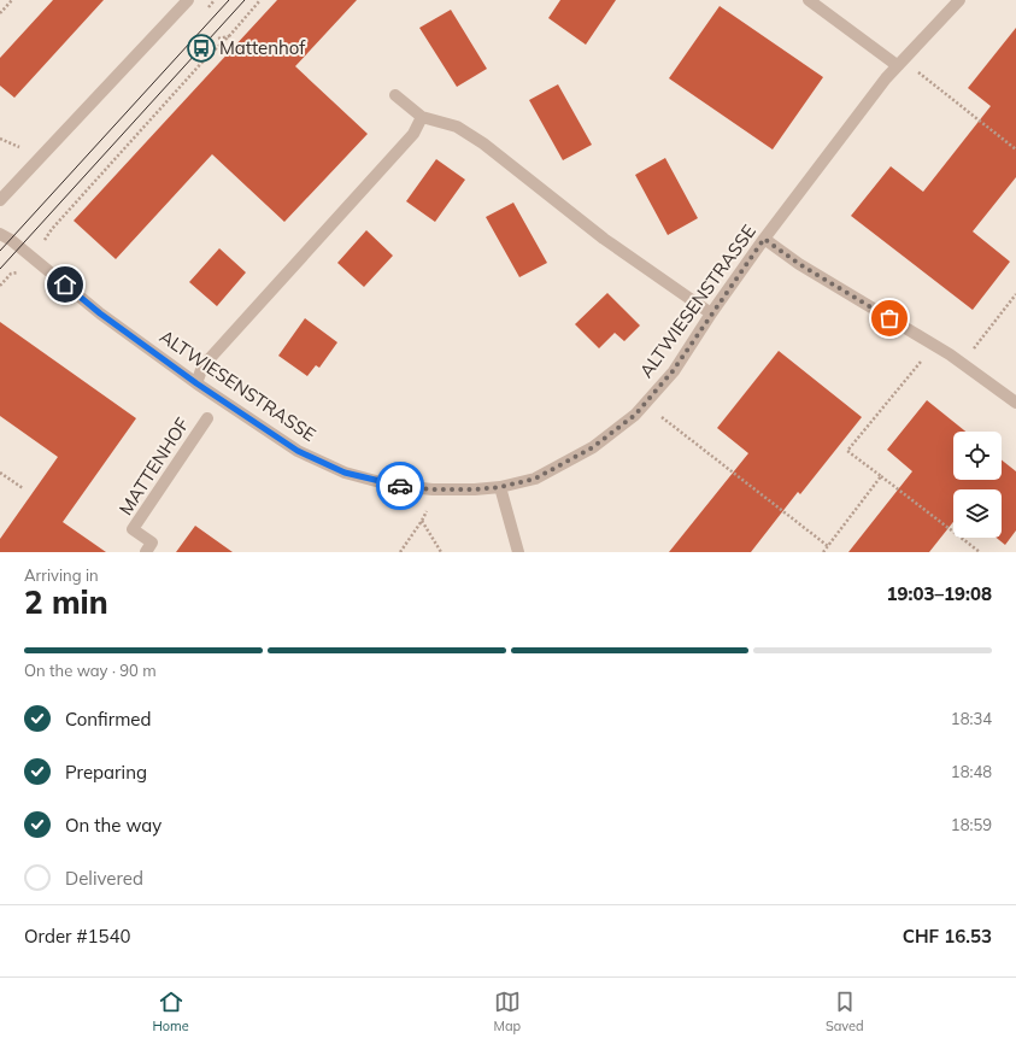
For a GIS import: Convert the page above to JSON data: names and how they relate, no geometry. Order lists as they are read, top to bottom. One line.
{"streets":{"street":["ALTWIESENSTRASSE","MATTENHOF"]},"places":{"bus stop":["Mattenhof"]},"page":{"heading":["2 min","Arriving in","19:03–19:08"],"panel":["Order #1540","CHF 16.53"],"bar":"On the way · 90 m","list":[["Confirmed","18:34"],["Preparing","18:48"],["On the way","18:59"],"Delivered"],"tabs":["Home","Map","Saved"]}}
